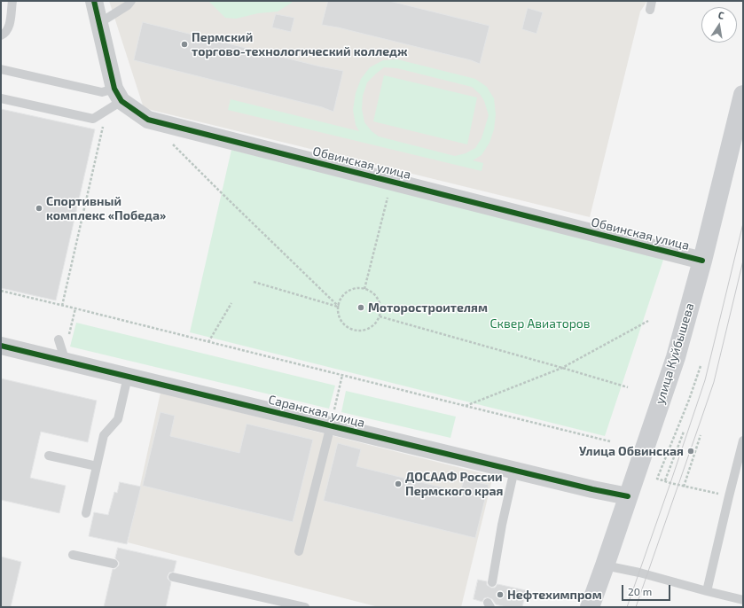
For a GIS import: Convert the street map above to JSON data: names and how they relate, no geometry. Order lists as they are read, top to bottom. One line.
{"streets":{"main road":["улица Куйбышева"],"street":["Обвинская улица","Саранская улица"]},"crossings":[["Обвинская улица","улица Куйбышева"],["улица Куйбышева","Саранская улица"]],"parks":["Сквер Авиаторов"],"places":["Пермский торгово-технологический колледж","Спортивный комплекс «Победа»","Моторостроителям","Улица Обвинская","ДОСААФ России Пермского края","Нефтехимпром"],"scale_bar":"20 m","north":"top"}
